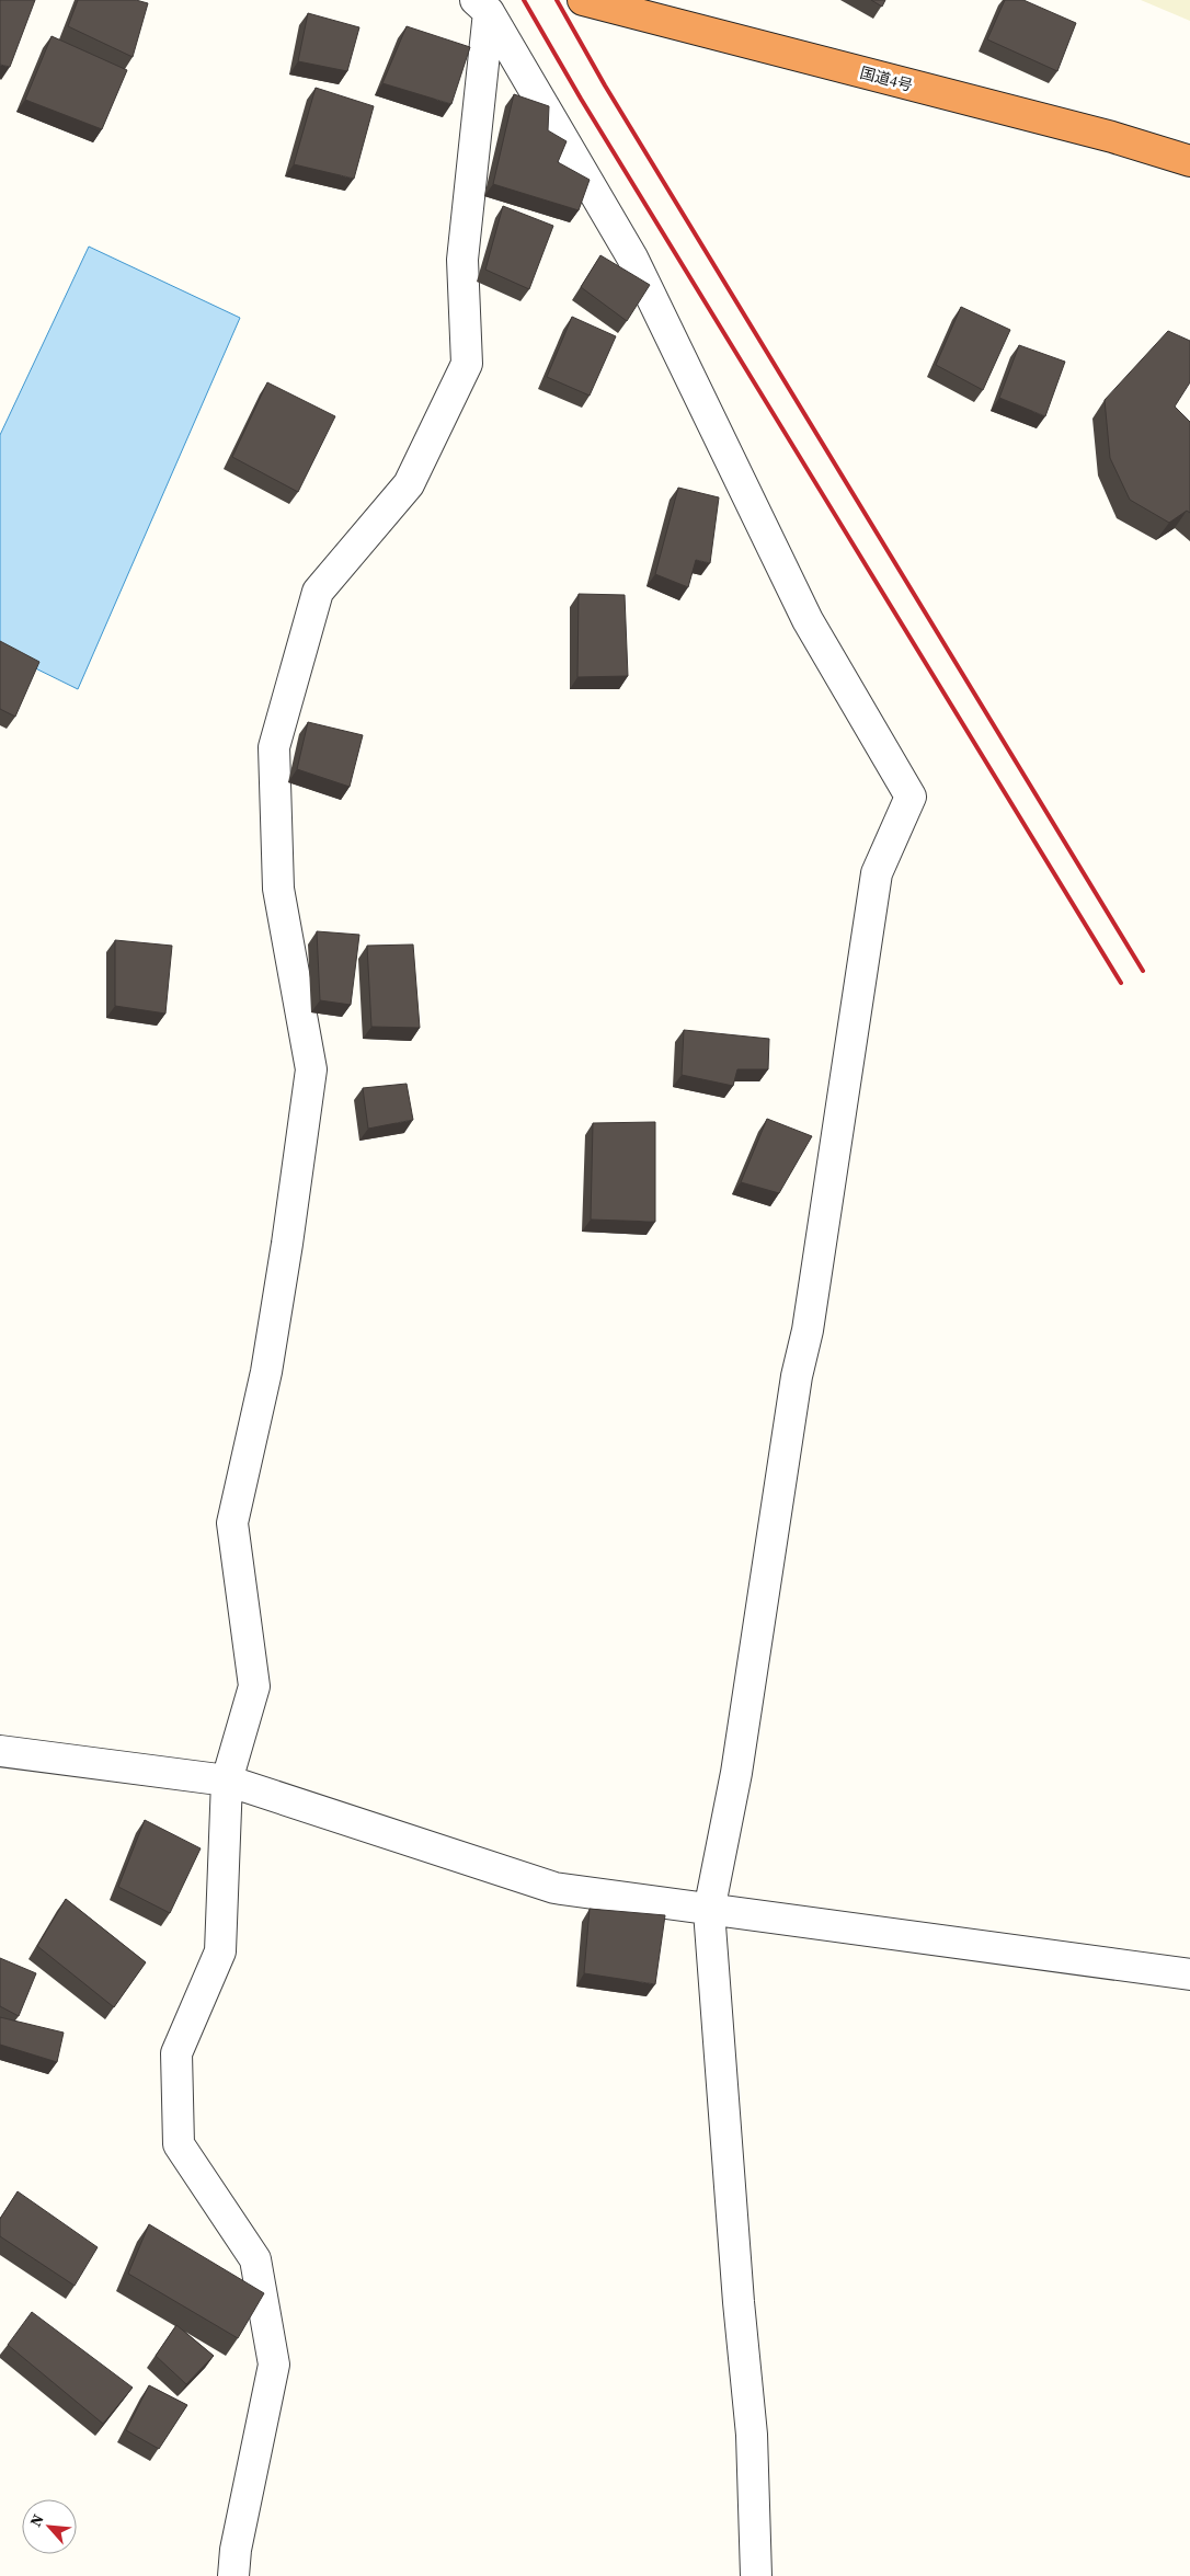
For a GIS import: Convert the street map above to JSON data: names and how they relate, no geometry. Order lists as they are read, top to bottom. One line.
{"streets":{"highway":["国道4号"]},"north":"top left"}
